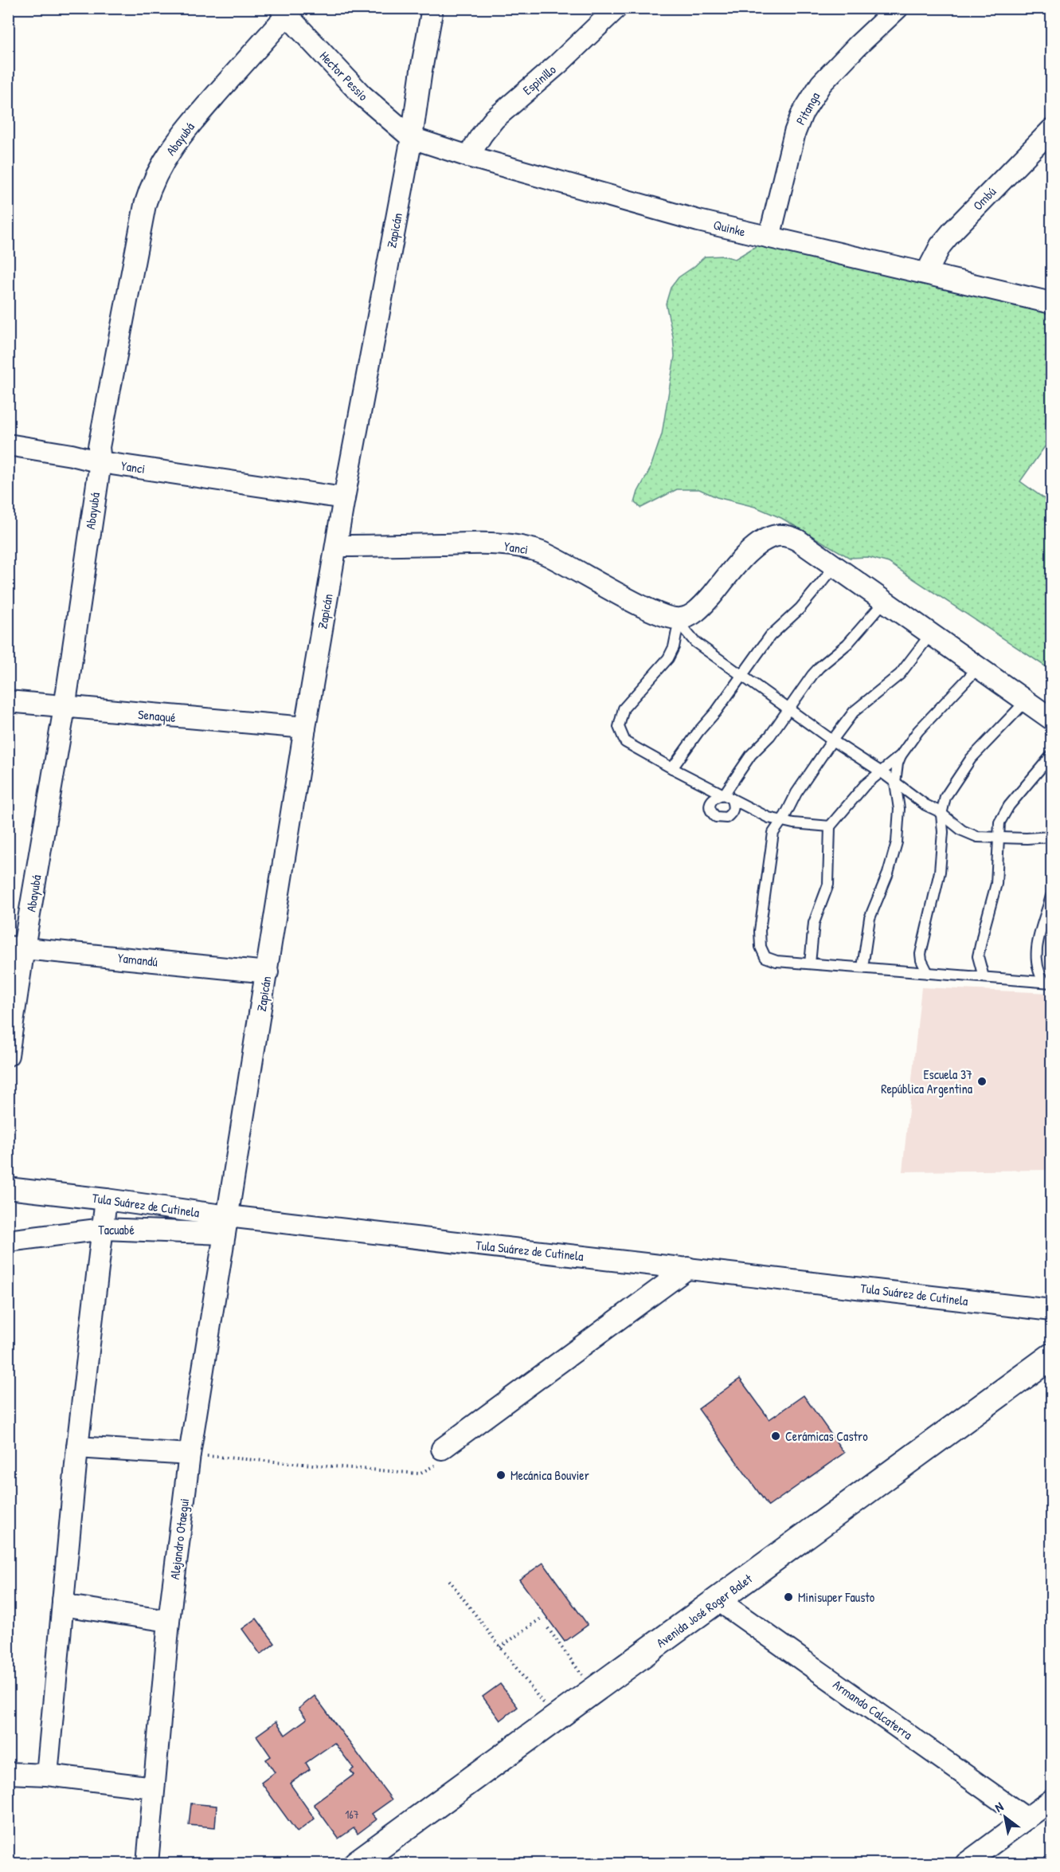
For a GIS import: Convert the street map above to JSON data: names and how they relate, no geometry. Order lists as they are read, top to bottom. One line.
{"streets":{"street":["Hector Pessio","Espinillo","Pitanga","Abayubá","Ombú","Quinke","Zapicán","Yanci","Senaqué","Yamandú","Tula Suárez de Cutinela","Tacuabé","Alejandro Otaegui","Avenida José Roger Balet","Armando Calcaterra"]},"crossings":[["Hector Pessio","Abayubá"],["Hector Pessio","Quinke"],["Hector Pessio","Zapicán"],["Espinillo","Quinke"],["Pitanga","Quinke"],["Abayubá","Yanci"],["Abayubá","Senaqué"],["Abayubá","Yamandú"],["Ombú","Quinke"],["Quinke","Zapicán"],["Zapicán","Yanci"],["Zapicán","Senaqué"],["Zapicán","Yamandú"],["Zapicán","Tula Suárez de Cutinela"],["Zapicán","Tacuabé"],["Zapicán","Alejandro Otaegui"],["Tula Suárez de Cutinela","Tacuabé"],["Tula Suárez de Cutinela","Alejandro Otaegui"],["Tacuabé","Alejandro Otaegui"],["Avenida José Roger Balet","Armando Calcaterra"]],"places":["Escuela 37 República Argentina","Cerámicas Castro","Mecánica Bouvier","Minisuper Fausto"],"house_numbers":["167"],"north":"top left"}
